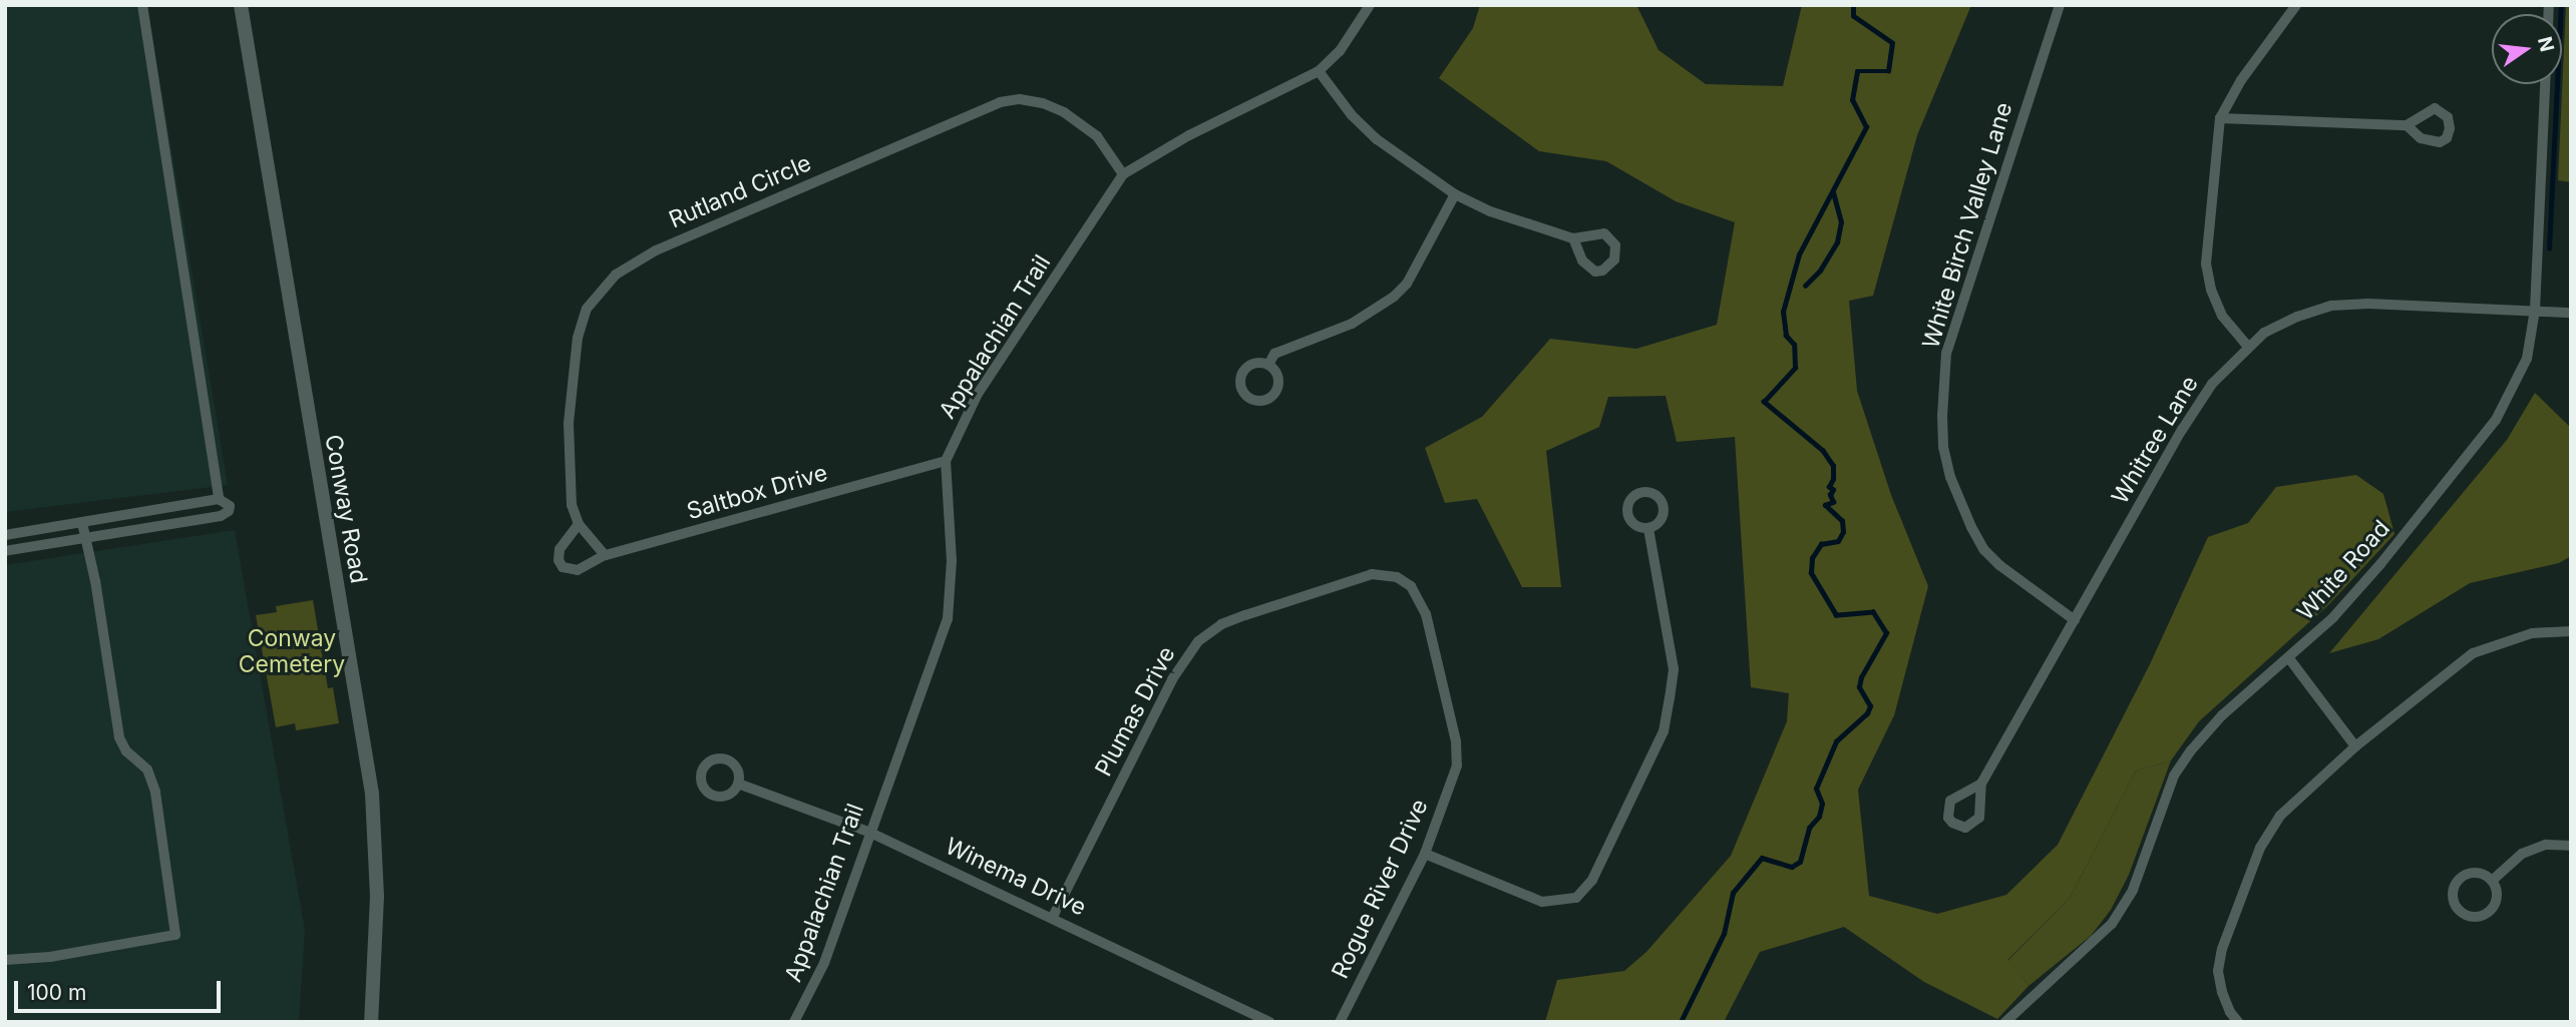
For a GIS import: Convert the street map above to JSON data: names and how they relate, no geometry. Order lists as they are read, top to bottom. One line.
{"streets":{"street":["Rutland Circle","White Birch Valley Lane","Appalachian Trail","Whitree Lane","Saltbox Drive","Conway Road","White Road","Plumas Drive","Winema Drive","Rogue River Drive"]},"crossings":[["Rutland Circle","Appalachian Trail"],["Rutland Circle","Saltbox Drive"],["White Birch Valley Lane","Whitree Lane"],["Appalachian Trail","Saltbox Drive"],["Appalachian Trail","Winema Drive"],["Whitree Lane","White Road"],["Plumas Drive","Winema Drive"],["Plumas Drive","Rogue River Drive"]],"parks":["Conway Cemetery"],"scale_bar":"100 m","north":"right"}
